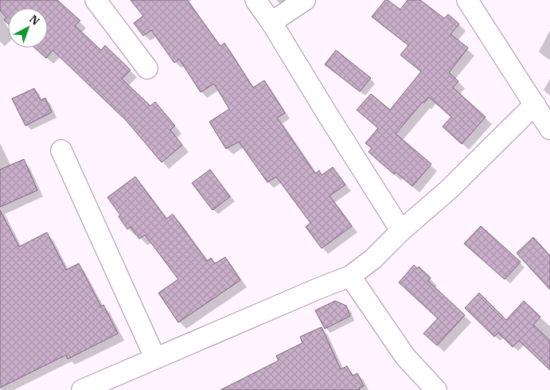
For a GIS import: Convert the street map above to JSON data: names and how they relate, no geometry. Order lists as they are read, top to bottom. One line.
{"north":"top right"}
